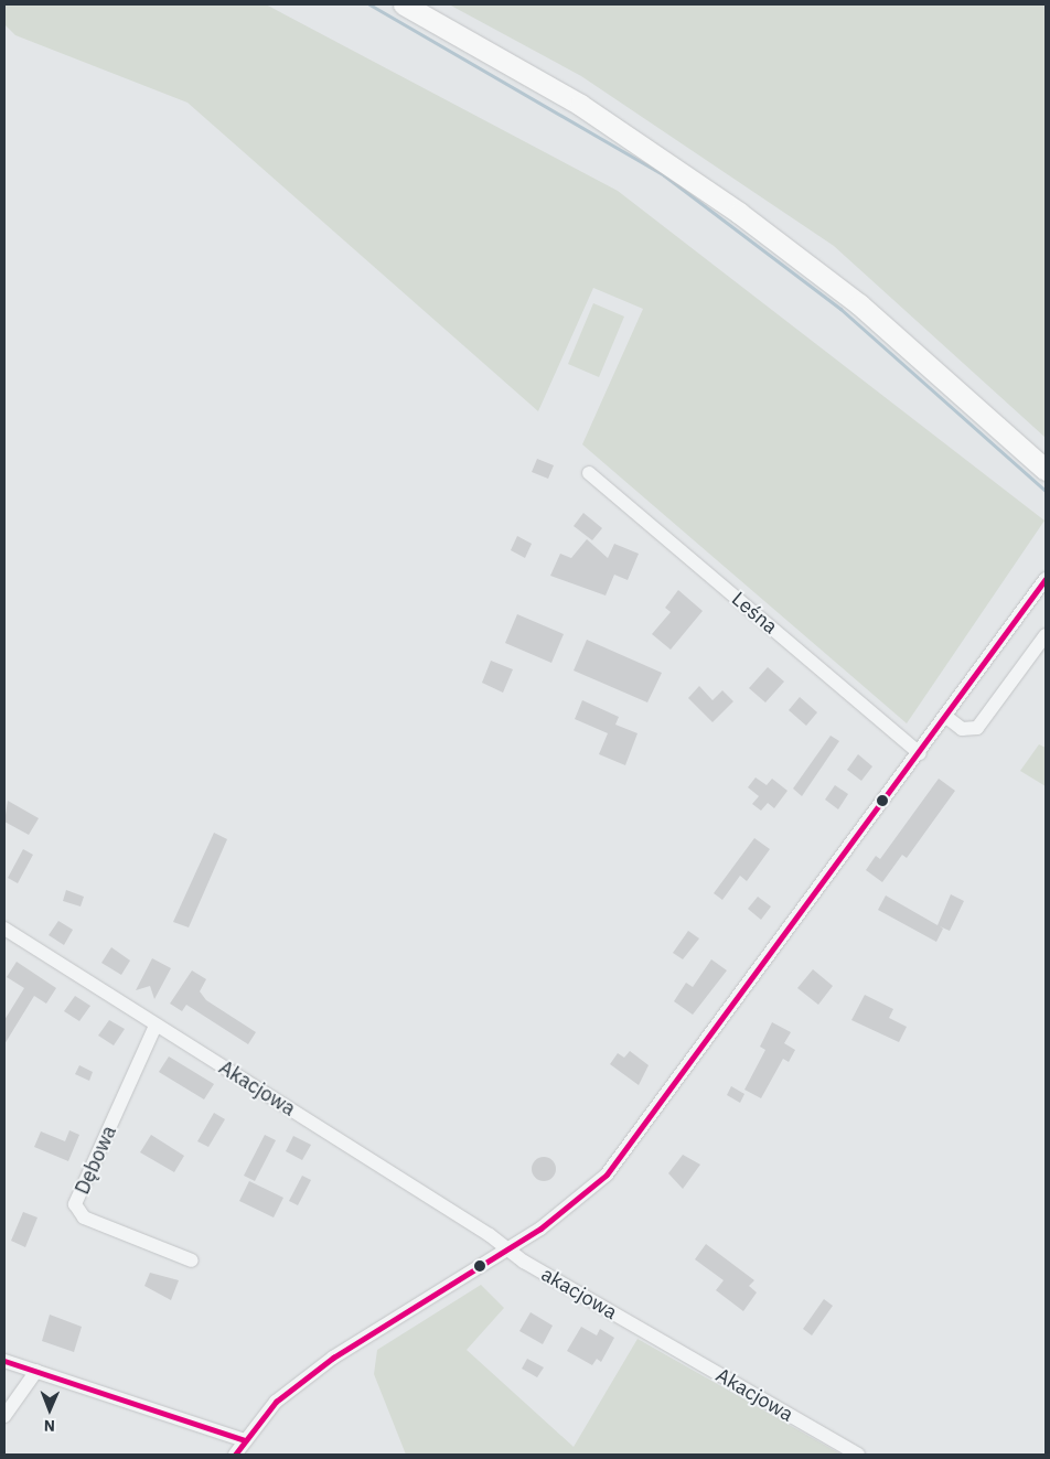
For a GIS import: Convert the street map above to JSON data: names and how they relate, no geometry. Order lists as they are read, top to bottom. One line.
{"streets":{"street":["Leśna","Akacjowa","Dębowa","akacjowa"]},"crossings":[["Akacjowa","Dębowa"],["Akacjowa","akacjowa"]],"north":"bottom"}
